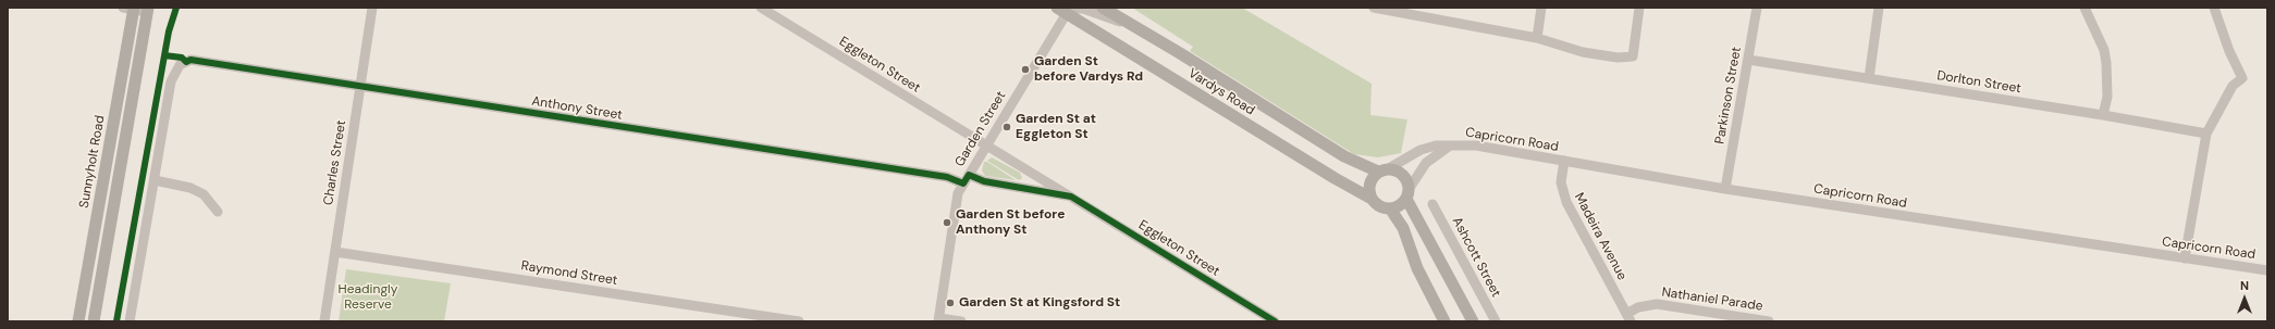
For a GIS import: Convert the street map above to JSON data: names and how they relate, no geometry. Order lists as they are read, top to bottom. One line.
{"streets":{"main road":["Vardys Road","Sunnyholt Road"],"street":["Eggleton Street","Dorlton Street","Parkinson Street","Anthony Street","Garden Street","Capricorn Road","Charles Street","Madeira Avenue","Ashcott Street","Raymond Street","Nathaniel Parade"]},"crossings":[["Eggleton Street","Garden Street"],["Dorlton Street","Parkinson Street"],["Vardys Road","Garden Street"],["Vardys Road","Capricorn Road"],["Parkinson Street","Capricorn Road"],["Anthony Street","Garden Street"],["Anthony Street","Charles Street"],["Capricorn Road","Madeira Avenue"],["Charles Street","Raymond Street"],["Madeira Avenue","Nathaniel Parade"]],"parks":["Headingly Reserve"],"places":["Garden St before Vardys Rd","Garden St at Eggleton St","Garden St before Anthony St","Garden St at Kingsford St"],"north":"top"}
